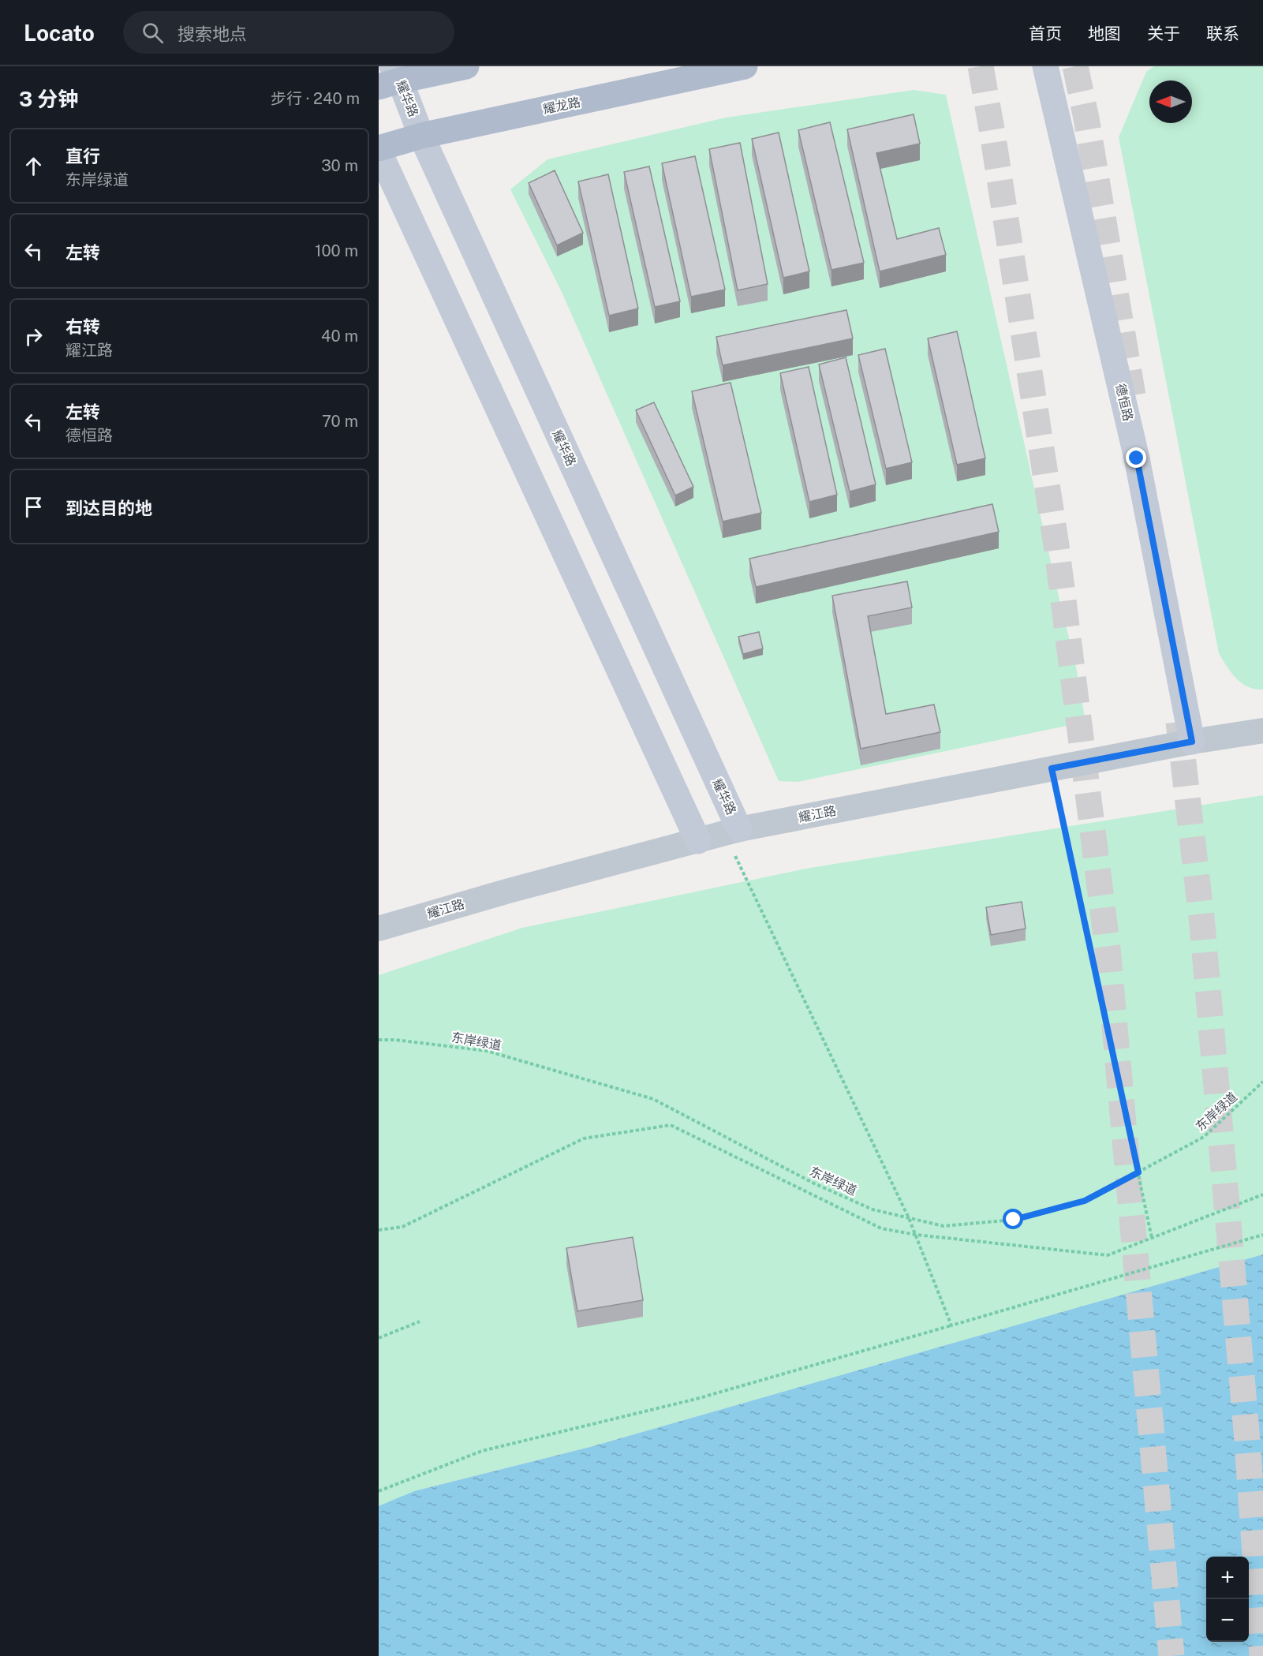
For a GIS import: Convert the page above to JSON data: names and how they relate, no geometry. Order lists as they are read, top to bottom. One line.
{"streets":{"main road":["耀华路","耀龙路","德恒路"],"street":["耀江路"],"path":["东岸绿道"]},"crossings":[["耀华路","耀龙路"],["耀华路","耀江路"],["德恒路","耀江路"]],"north":"left","page":{"header":"Locato","search":"搜索地点","nav":["首页","地图","关于","联系"],"heading":["3 分钟","步行 · 240 m"],"list":[["直行","东岸绿道","30 m"],["左转","100 m"],["右转","耀江路","40 m"],["左转","德恒路","70 m"],"到达目的地"],"map_buttons":["+","−"]}}
